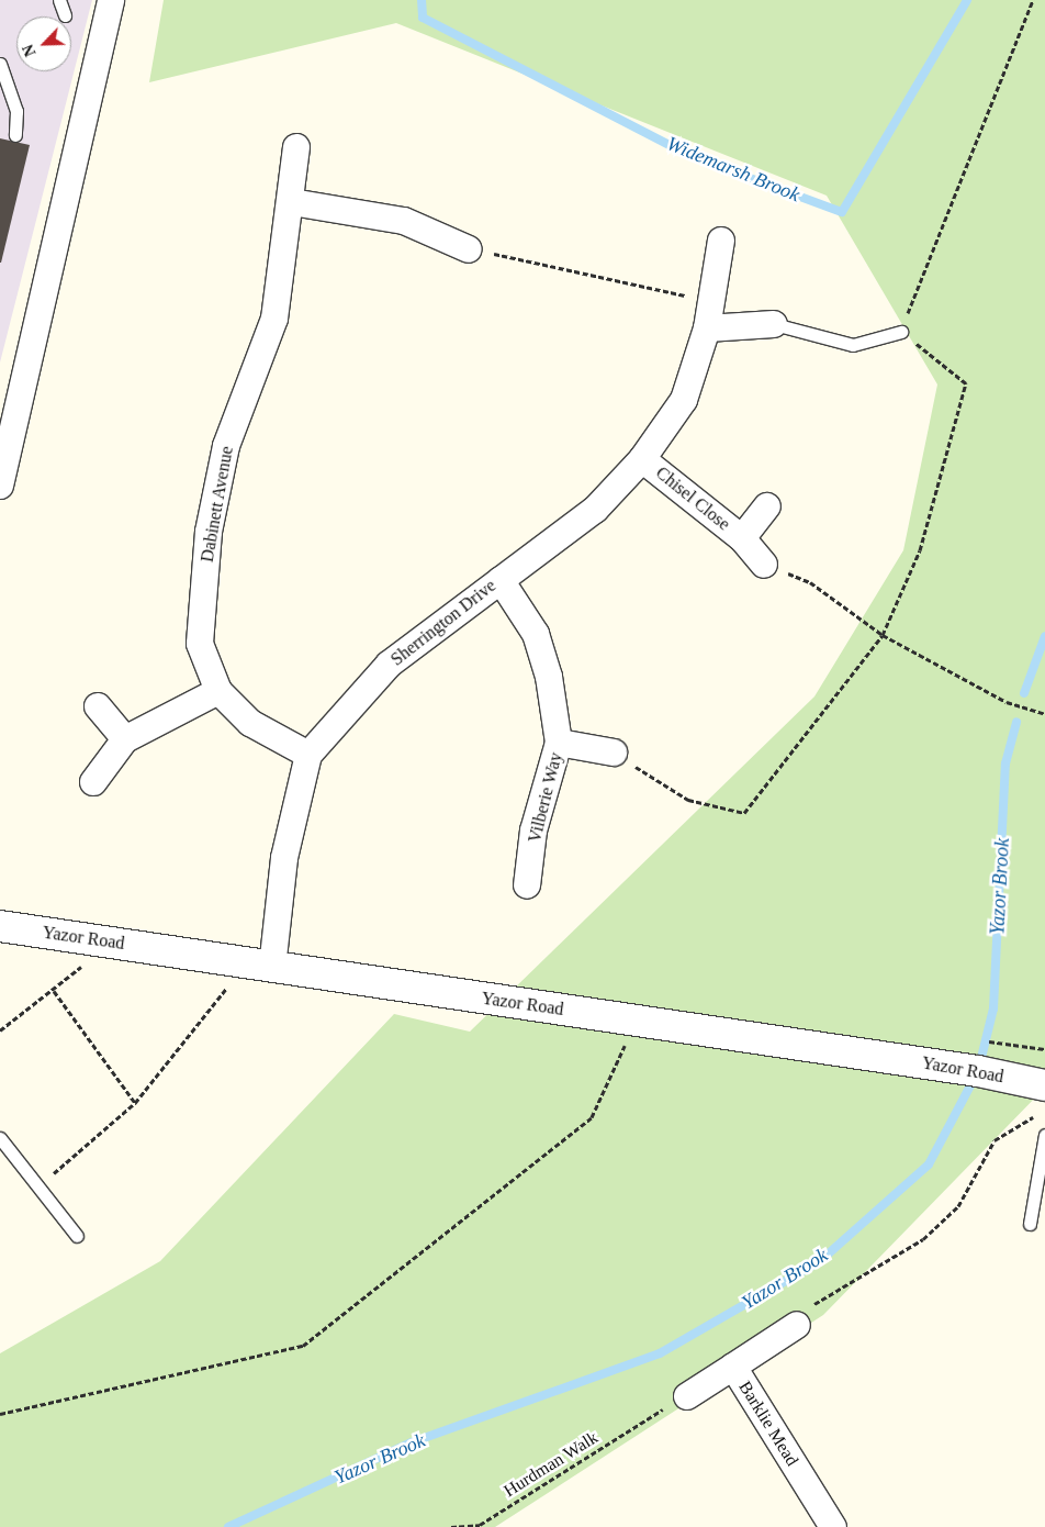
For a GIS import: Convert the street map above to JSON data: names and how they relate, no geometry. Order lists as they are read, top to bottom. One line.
{"streets":{"street":["Chisel Close","Dabinett Avenue","Sherrington Drive","Vilberie Way","Yazor Road","Barklie Mead"],"path":["Hurdman Walk"]},"crossings":[["Chisel Close","Sherrington Drive"],["Dabinett Avenue","Sherrington Drive"],["Sherrington Drive","Vilberie Way"],["Sherrington Drive","Yazor Road"],["Barklie Mead","Hurdman Walk"]],"water":["Widemarsh Brook","Yazor Brook"],"north":"bottom left"}
